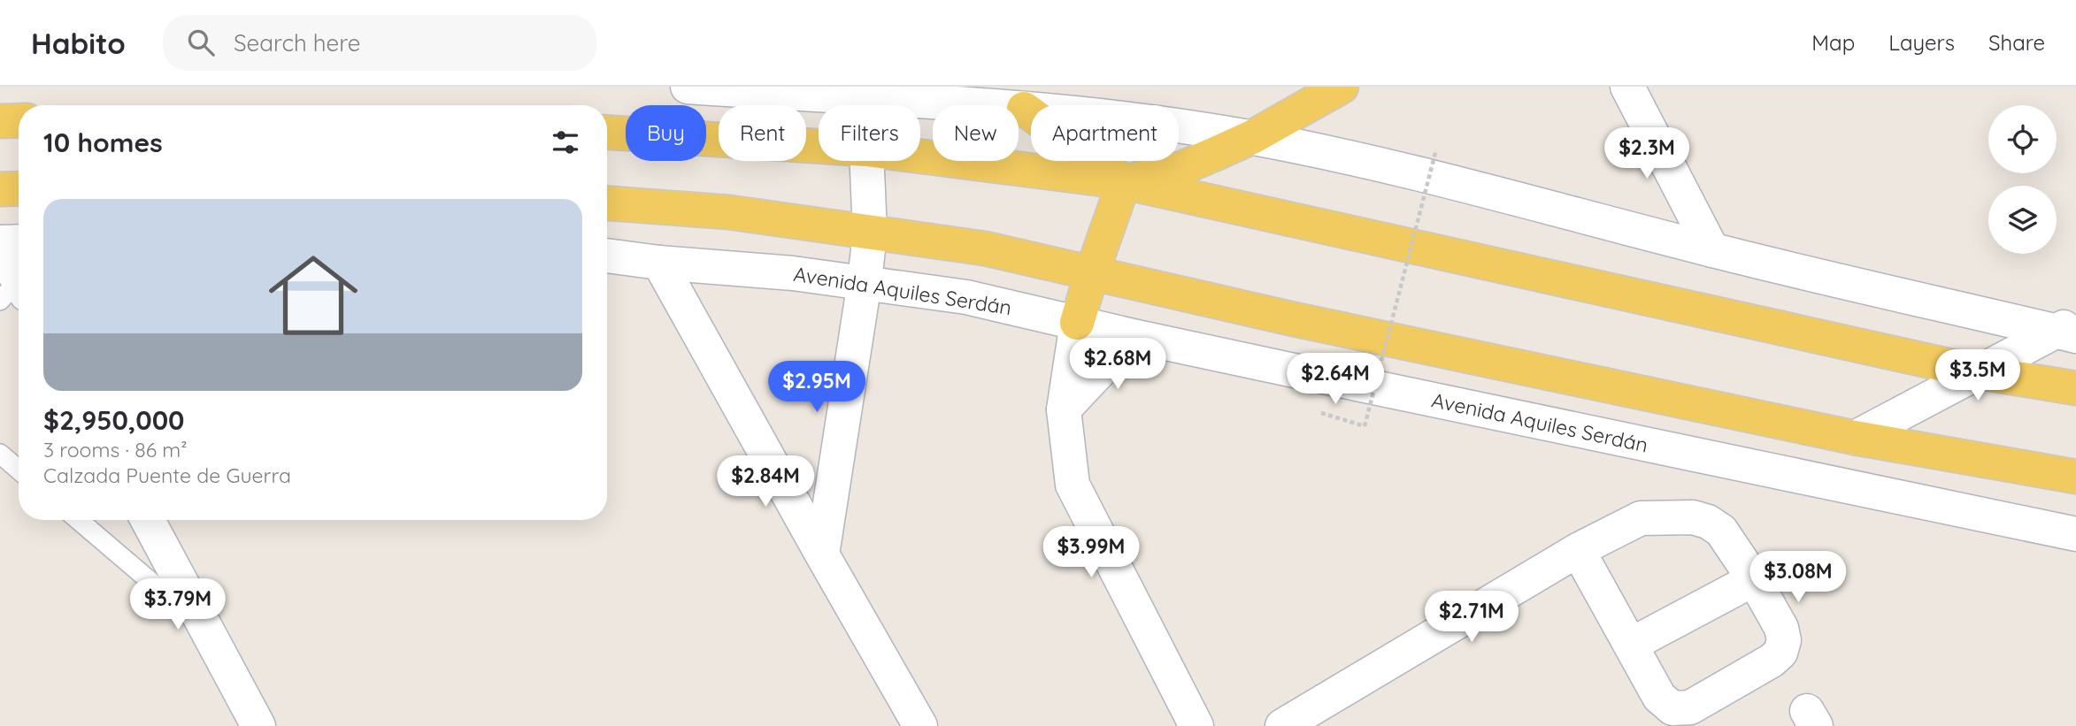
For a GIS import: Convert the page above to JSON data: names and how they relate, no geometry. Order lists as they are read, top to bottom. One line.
{"streets":{"street":["Avenida Aquiles Serdán"]},"page":{"header":"Habito","search":"Search here","nav":["Map","Layers","Share"],"chip":["Buy","Rent","Filters","New","Apartment"],"heading":"10 homes","price":["$2.3M","$2.68M","$3.5M","$2.64M","$2.95M","$2.84M","$3.99M","$3.08M","$3.79M","$2.71M"],"list":[{"name":"$2,950,000","note":"3 rooms · 86 m² · Calzada Puente de Guerra"}]}}
